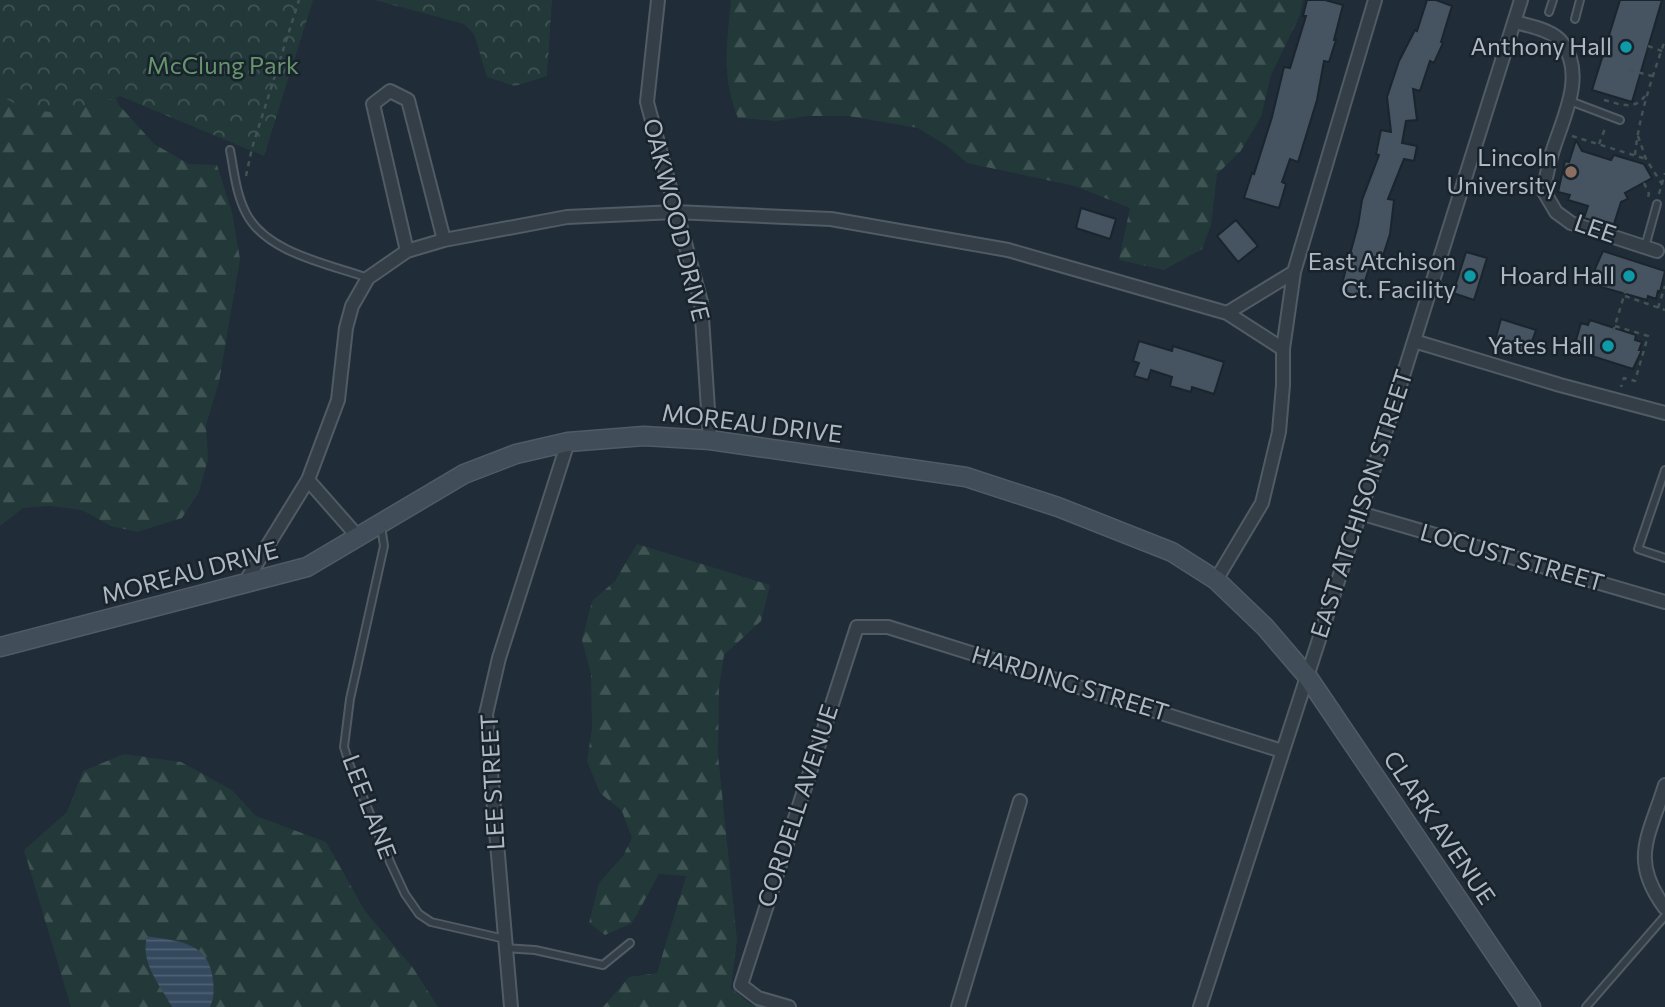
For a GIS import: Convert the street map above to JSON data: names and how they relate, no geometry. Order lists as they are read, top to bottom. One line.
{"streets":{"main road":["MOREAU DRIVE","CLARK AVENUE"],"street":["OAKWOOD DRIVE","LEE","EAST ATCHISON STREET","LOCUST STREET","HARDING STREET","LEE STREET","CORDELL AVENUE"],"lane":["LEE LANE"]},"crossings":[["OAKWOOD DRIVE","MOREAU DRIVE"],["LEE","EAST ATCHISON STREET"],["MOREAU DRIVE","EAST ATCHISON STREET"],["MOREAU DRIVE","LEE STREET"],["MOREAU DRIVE","LEE LANE"],["MOREAU DRIVE","CLARK AVENUE"],["EAST ATCHISON STREET","LOCUST STREET"],["EAST ATCHISON STREET","HARDING STREET"],["EAST ATCHISON STREET","CLARK AVENUE"],["HARDING STREET","CORDELL AVENUE"],["LEE STREET","LEE LANE"]],"parks":["McClung Park"],"places":["Anthony Hall","Lincoln University","East Atchison Ct. Facility","Hoard Hall","Yates Hall"]}
